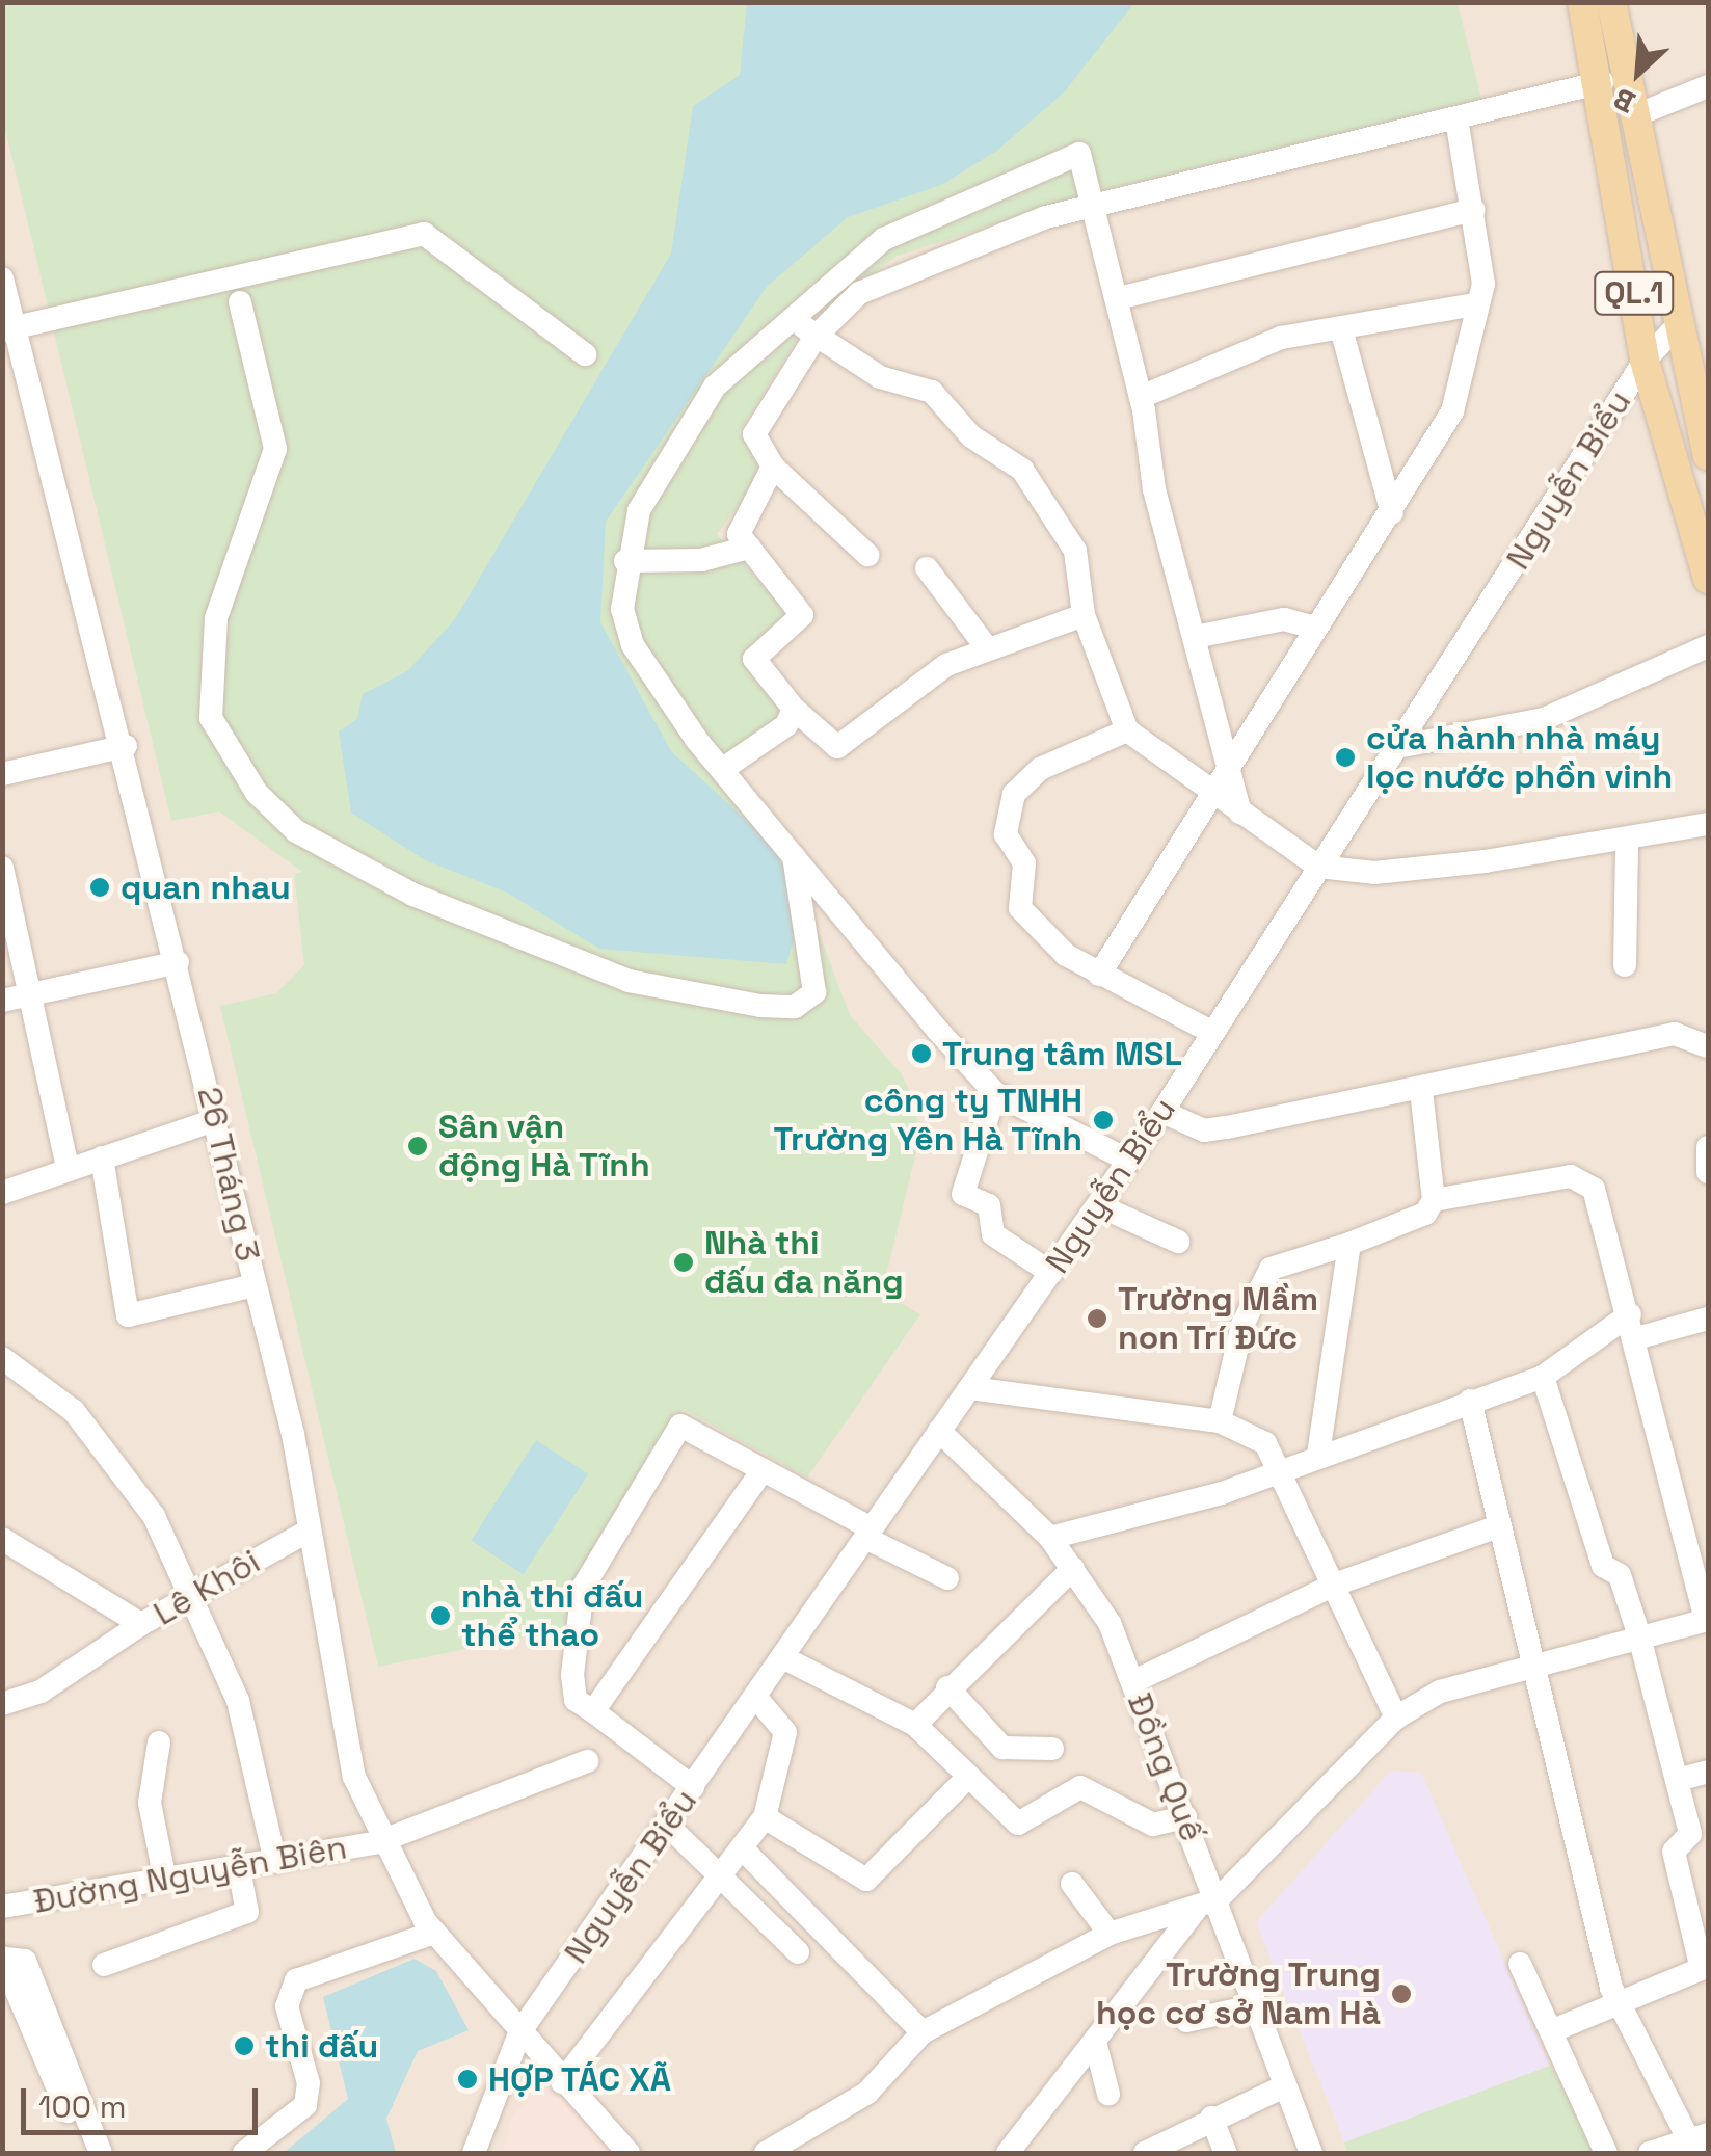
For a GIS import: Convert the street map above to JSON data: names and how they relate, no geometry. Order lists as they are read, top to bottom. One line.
{"streets":{"main road":["QL.1"],"street":["Nguyễn Biểu","26 Tháng 3","Lê Khôi","Đồng Quế","Đường Nguyễn Biên"]},"crossings":[["QL.1","Nguyễn Biểu"],["Nguyễn Biểu","26 Tháng 3"],["Nguyễn Biểu","Đồng Quế"],["26 Tháng 3","Lê Khôi"],["26 Tháng 3","Đường Nguyễn Biên"]],"places":["cửa hành nhà máy lọc nước phồn vinh","quan nhau","Trung tâm MSL","công ty TNHH Trường Yên Hà Tĩnh","Sân vận động Hà Tĩnh","Nhà thi đấu đa năng","Trường Mầm non Trí Đức","nhà thi đấu thể thao","Trường Trung học cơ sở Nam Hà","thi đấu","HỢP TÁC XÃ"],"scale_bar":"100 m","north":"bottom left"}
